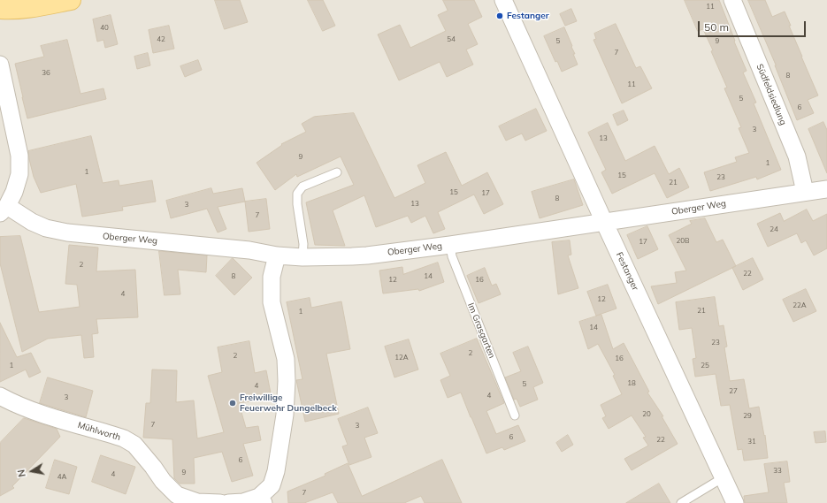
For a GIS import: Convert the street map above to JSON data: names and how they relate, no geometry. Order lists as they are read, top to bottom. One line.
{"streets":{"street":["Südfeldsiedlung","Oberger Weg","Festanger","Mühlworth"],"lane":["Im Grasgarten"]},"crossings":[["Südfeldsiedlung","Oberger Weg"],["Oberger Weg","Festanger"],["Oberger Weg","Im Grasgarten"]],"places":["Festanger","Freiwillige Feuerwehr Dungelbeck"],"house_numbers":["11","40","42","54","5","9","7","36","8","11","5","6","3","13","9","1","1","15","23","21","15","17","8","13","3","7","24","20B","17","2","22","8","14","12","16","4","12","22A","21","1","14","23","2","2","12A","16","1","25","18","5","4","27","4","3","20","29","7","3","6","22","31","6","33","9","4","4A","7"],"scale_bar":"50 m","north":"left"}
